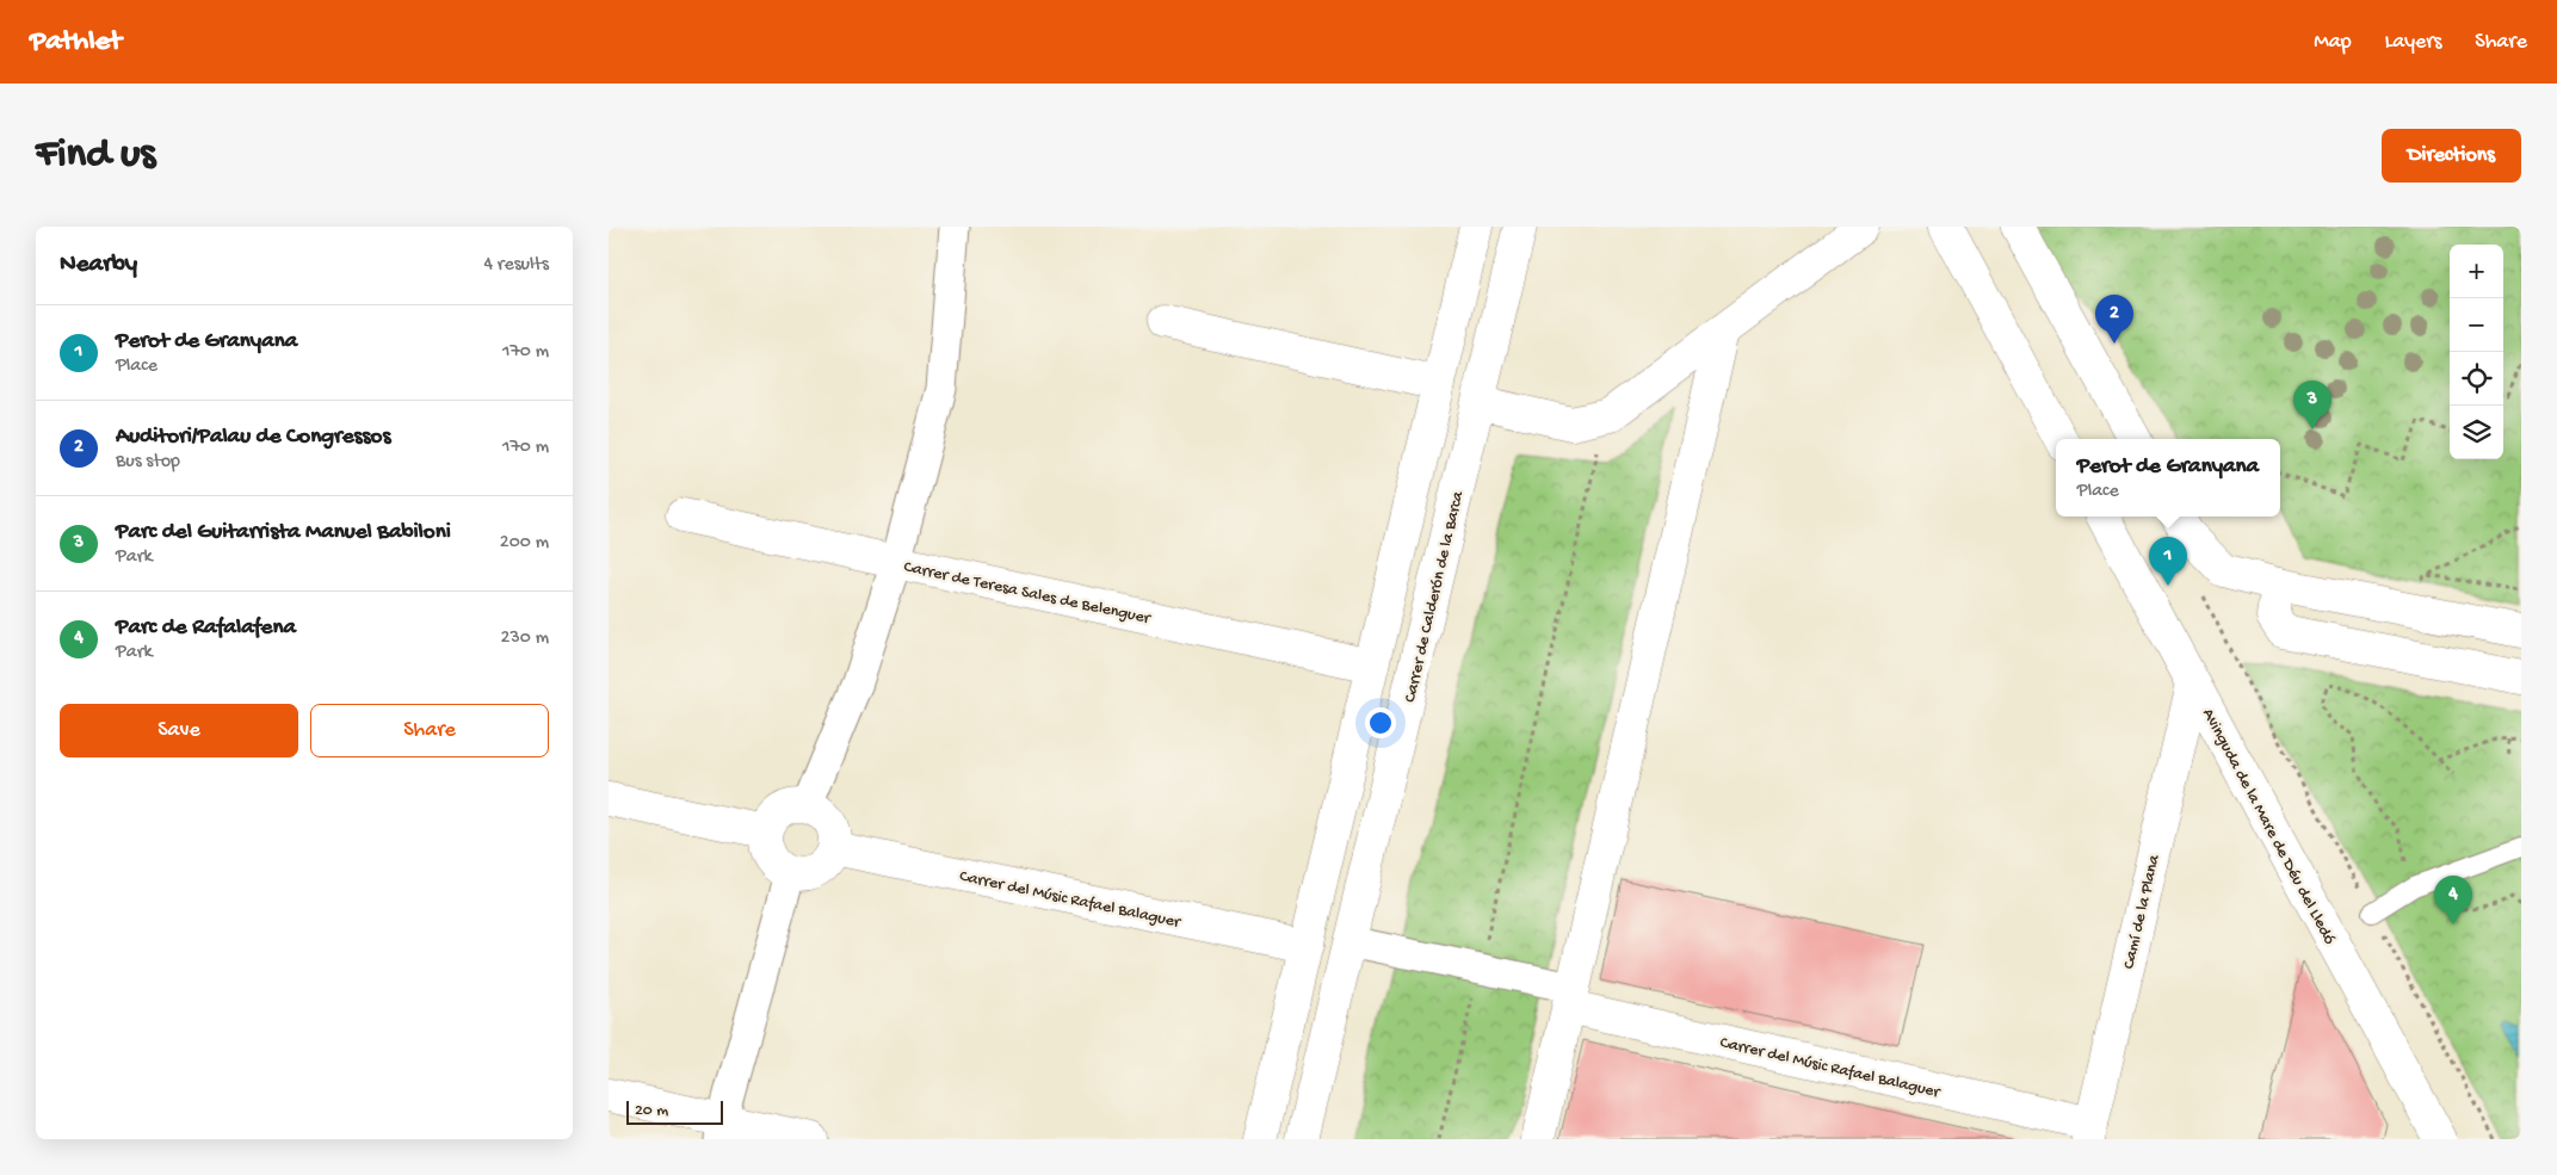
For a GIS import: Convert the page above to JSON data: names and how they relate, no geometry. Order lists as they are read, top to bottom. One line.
{"streets":{"street":["Carrer de Teresa Sales de Belenguer","Carrer de Calderón de la Barca","Avinguda de la Mare de Déu del Lledó","Carrer del Músic Rafael Balaguer","Camí de la Plana"]},"crossings":[["Carrer de Calderón de la Barca","Carrer del Músic Rafael Balaguer"],["Avinguda de la Mare de Déu del Lledó","Camí de la Plana"],["Carrer del Músic Rafael Balaguer","Camí de la Plana"]],"scale_bar":"20 m","page":{"header":"Pathlet","nav":["Map","Layers","Share"],"buttons":["Directions",["Save","Share"]],"title":"Find us","heading":["Nearby","4 results"],"map_buttons":["+","−"],"pins":["2","3","1","4"],"list":[{"mark":"1","name":"Perot de Granyana","note":"Place","value":"170 m"},{"mark":"2","name":"Auditori/Palau de Congressos","note":"Bus stop","value":"170 m"},{"mark":"3","name":"Parc del Guitarrista Manuel Babiloni","note":"Park","value":"200 m"},{"mark":"4","name":"Parc de Rafalafena","note":"Park","value":"230 m"}],"popup":["Perot de Granyana","Place"],"scale":"20 m"}}
